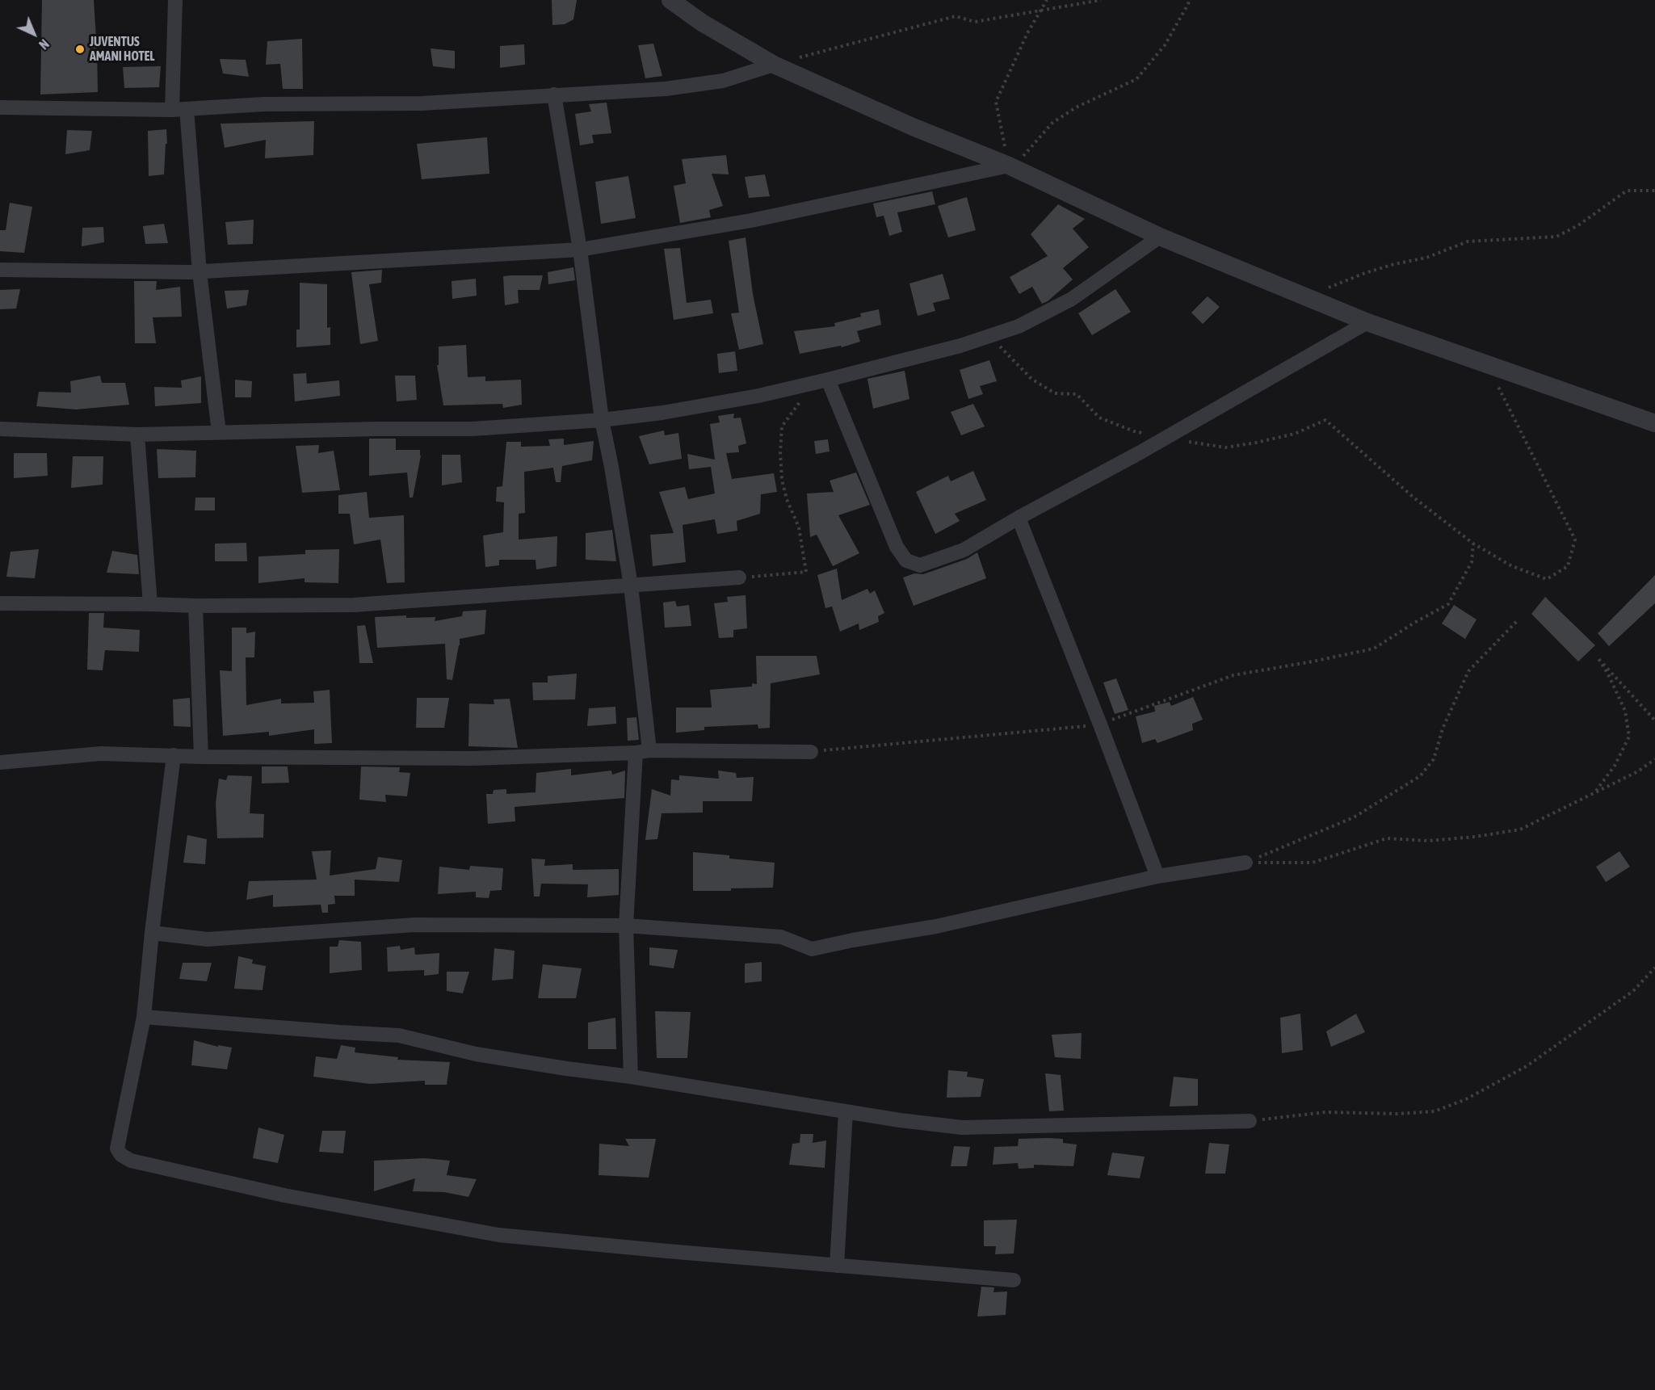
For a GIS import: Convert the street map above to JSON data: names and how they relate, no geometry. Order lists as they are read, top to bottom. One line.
{"places":["JUVENTUS AMANI HOTEL"],"north":"bottom right"}
